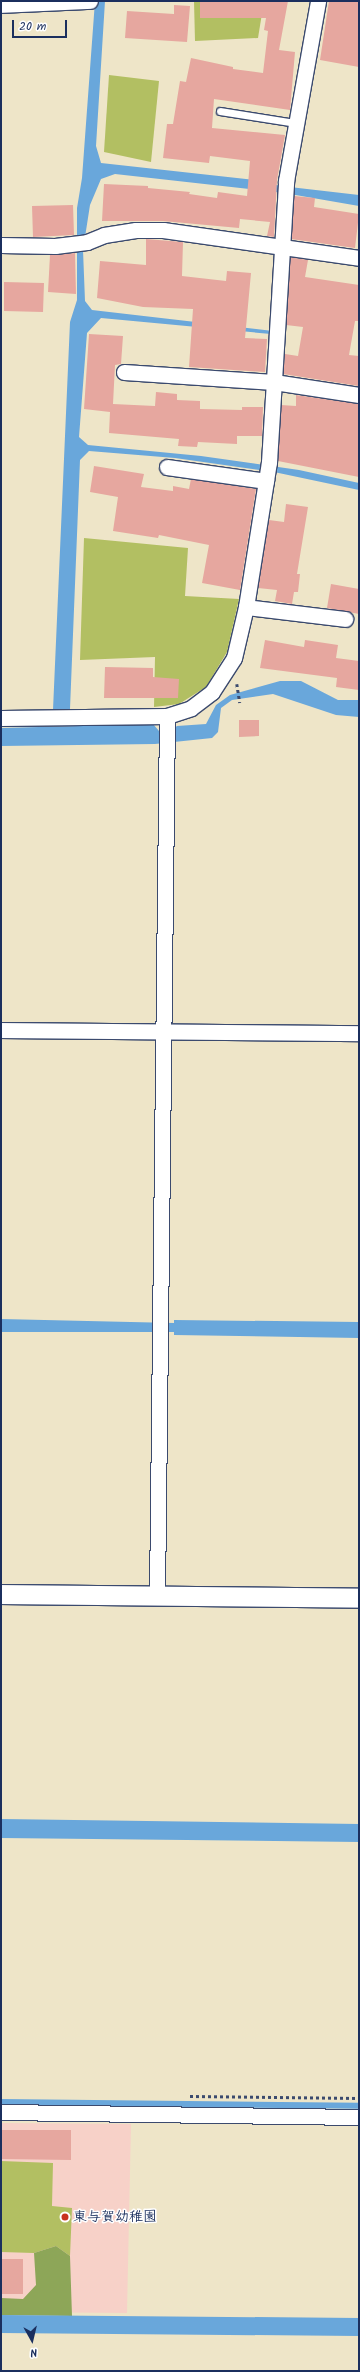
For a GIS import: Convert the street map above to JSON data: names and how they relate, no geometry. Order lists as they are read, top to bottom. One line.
{"places":["東与賀幼稚園"],"scale_bar":"20 m","north":"bottom"}
